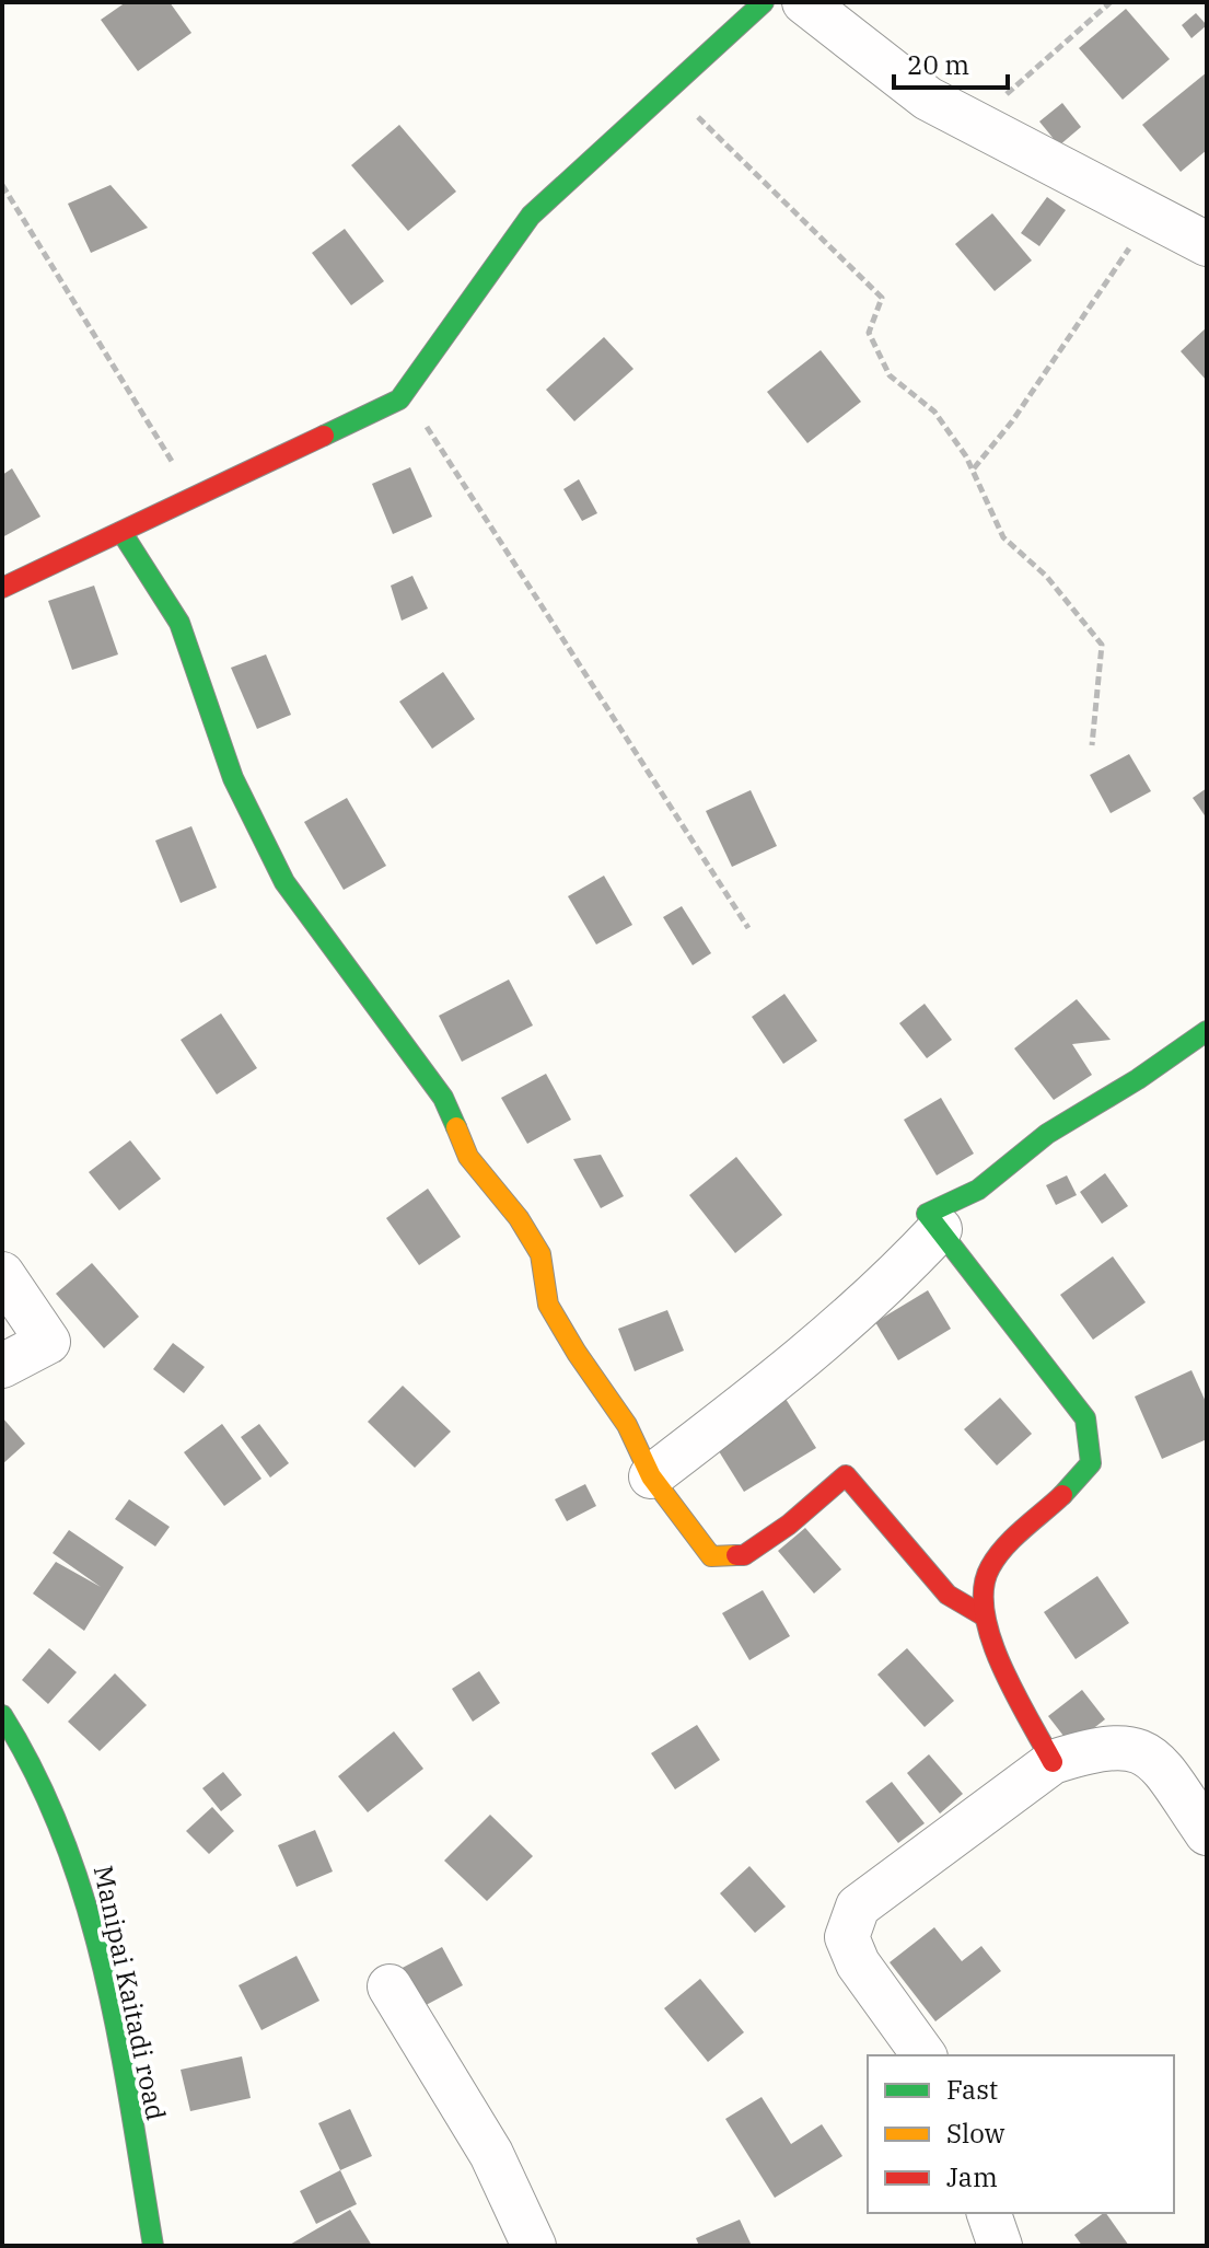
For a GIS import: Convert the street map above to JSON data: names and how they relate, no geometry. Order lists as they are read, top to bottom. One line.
{"streets":{"street":["Manipai Kaitadi road"]},"legend":["Fast","Slow","Jam"],"scale_bar":"20 m"}
